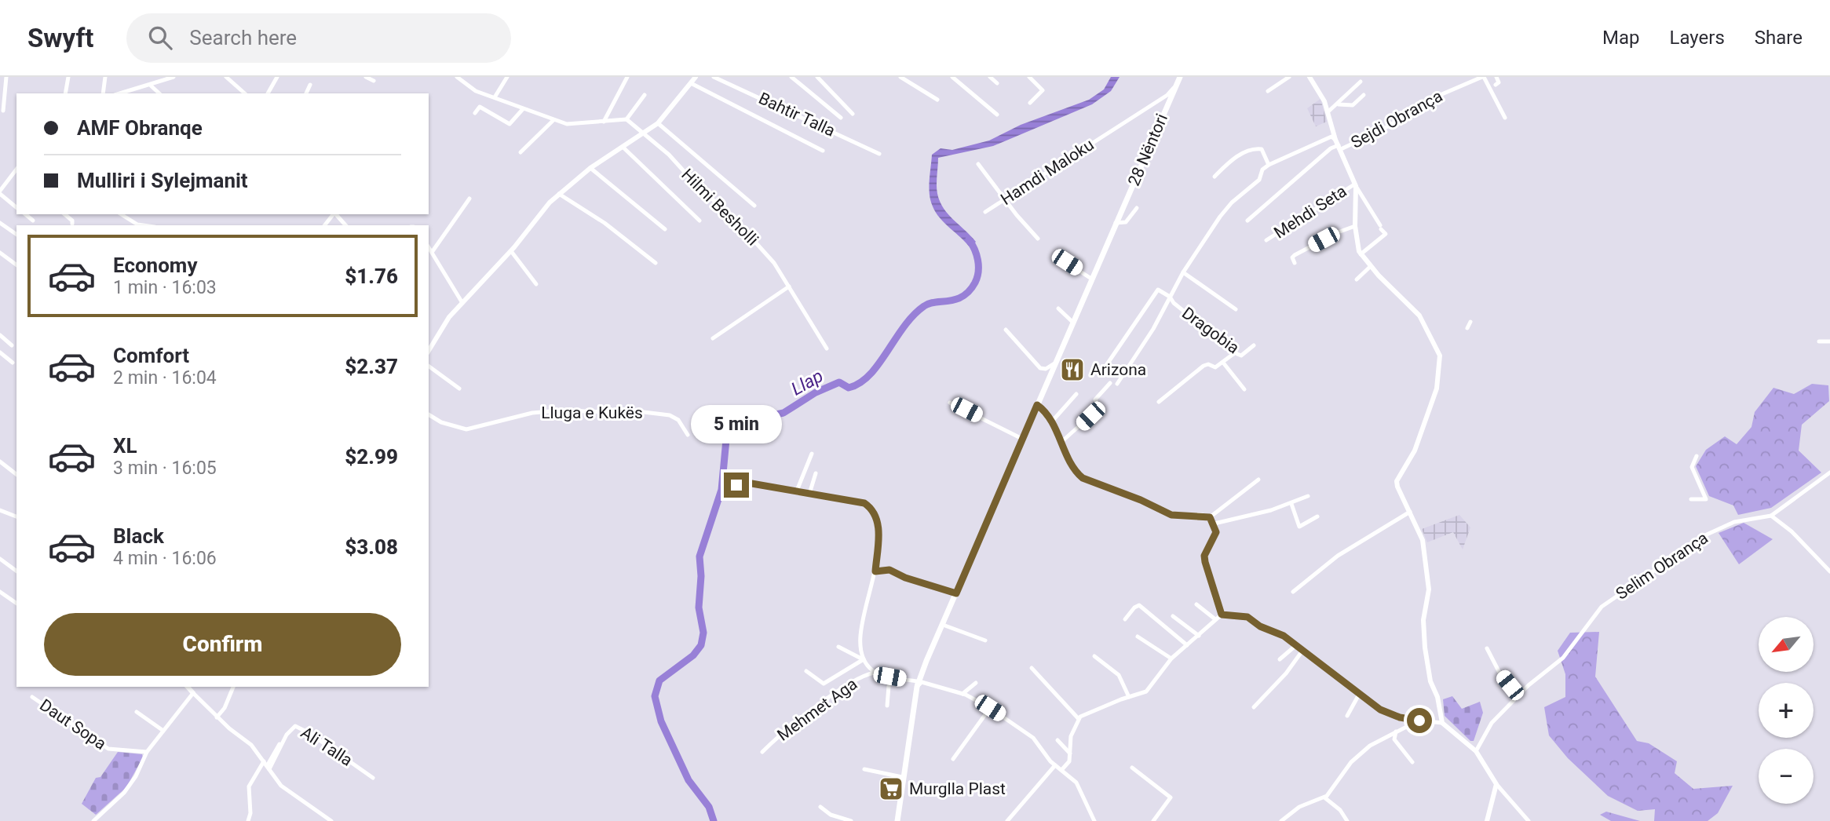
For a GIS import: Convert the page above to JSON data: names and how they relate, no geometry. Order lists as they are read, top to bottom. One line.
{"streets":{"main road":["28 Nëntori"],"street":["Bahtir Talla","Sejdi Obrança","Hamdi Maloku","Hilmi Besholli","Mehdi Seta","Dragobia","Lluga e Kukës","Selim Obrança","Mehmet Aga","Daut Sopa","Ali Talla"]},"crossings":[["28 Nëntori","Hamdi Maloku"]],"water":["Llap"],"places":{"restaurant":["Arizona"],"supermarket":["Murglla Plast"]},"north":"bottom left","page":{"header":"Swyft","search":"Search here","nav":["Map","Layers","Share"],"banner":["AMF Obranqe","Mulliri i Sylejmanit"],"list":[{"name":"Economy","note":"1 min · 16:03","value":"$1.76"},{"name":"Comfort","note":"2 min · 16:04","value":"$2.37"},{"name":"XL","note":"3 min · 16:05","value":"$2.99"},{"name":"Black","note":"4 min · 16:06","value":"$3.08"}],"bubble":"5 min","buttons":"Confirm","map_buttons":["+","−"]}}
